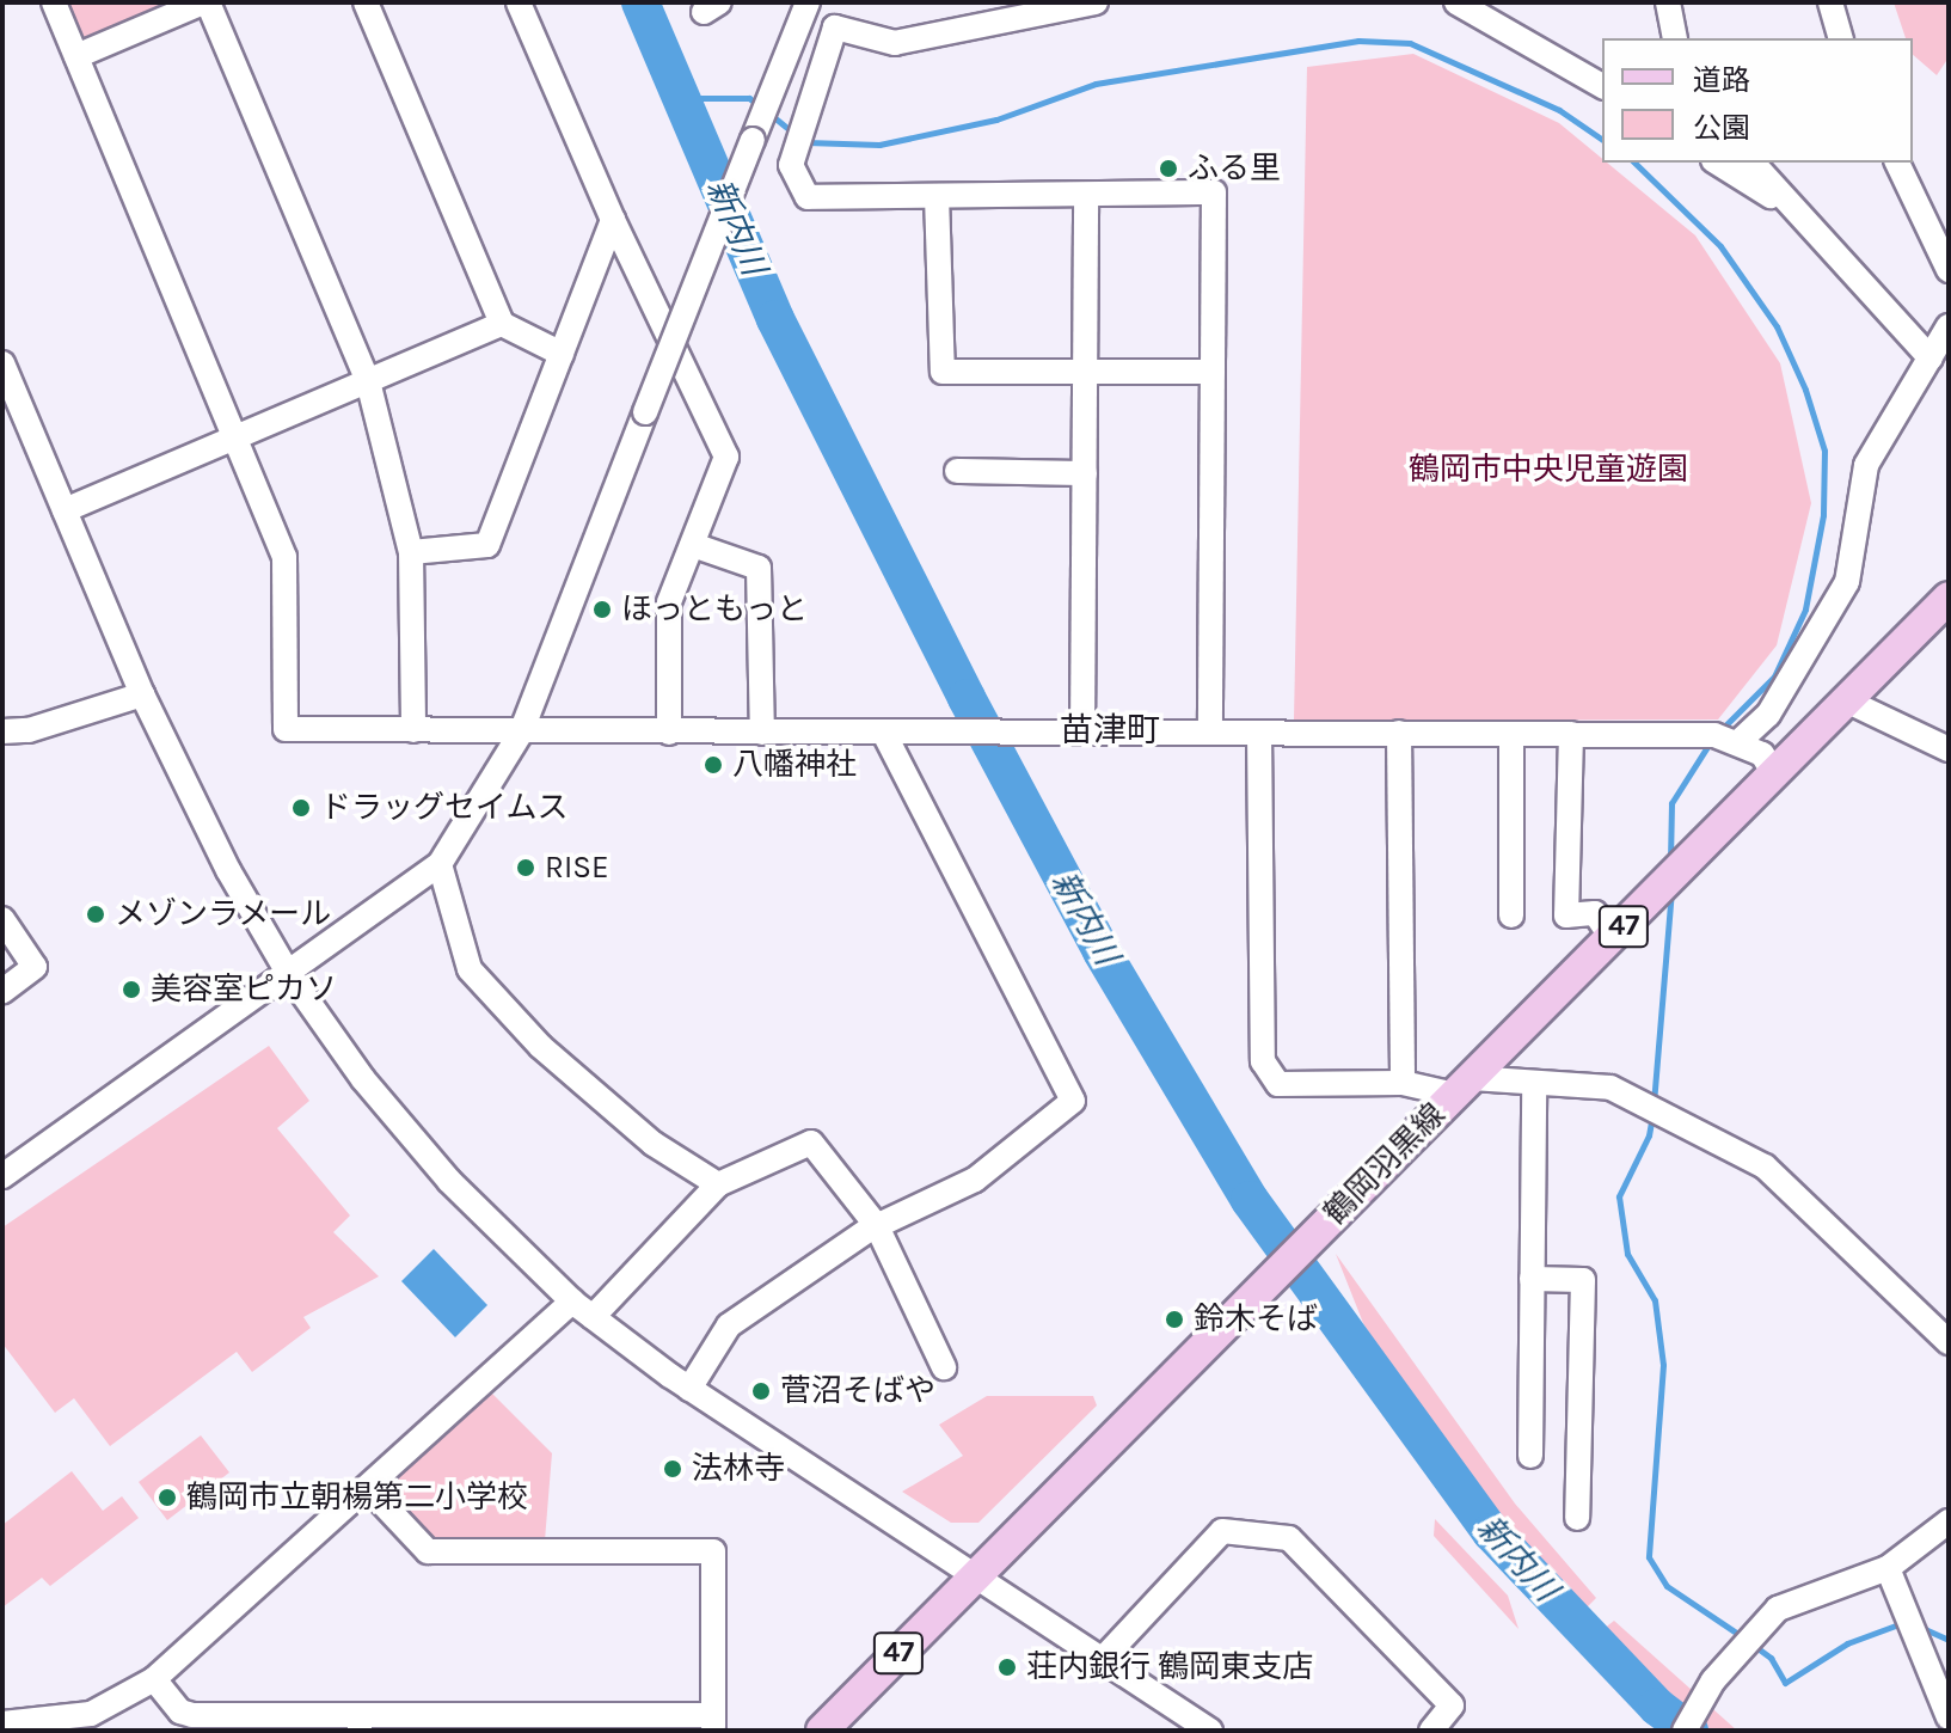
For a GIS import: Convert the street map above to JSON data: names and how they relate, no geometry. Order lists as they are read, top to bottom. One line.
{"streets":{"main road":["47","鶴岡羽黒線"]},"districts":["苗津町"],"water":["新内川"],"parks":["鶴岡市中央児童遊園"],"places":["ふる里","ほっともっと","八幡神社","ドラッグセイムス","RISE","メゾンラメール","美容室ピカソ","鈴木そば","菅沼そばや","法林寺","鶴岡市立朝楊第二小学校","荘内銀行 鶴岡東支店"],"legend":["道路","公園"]}
